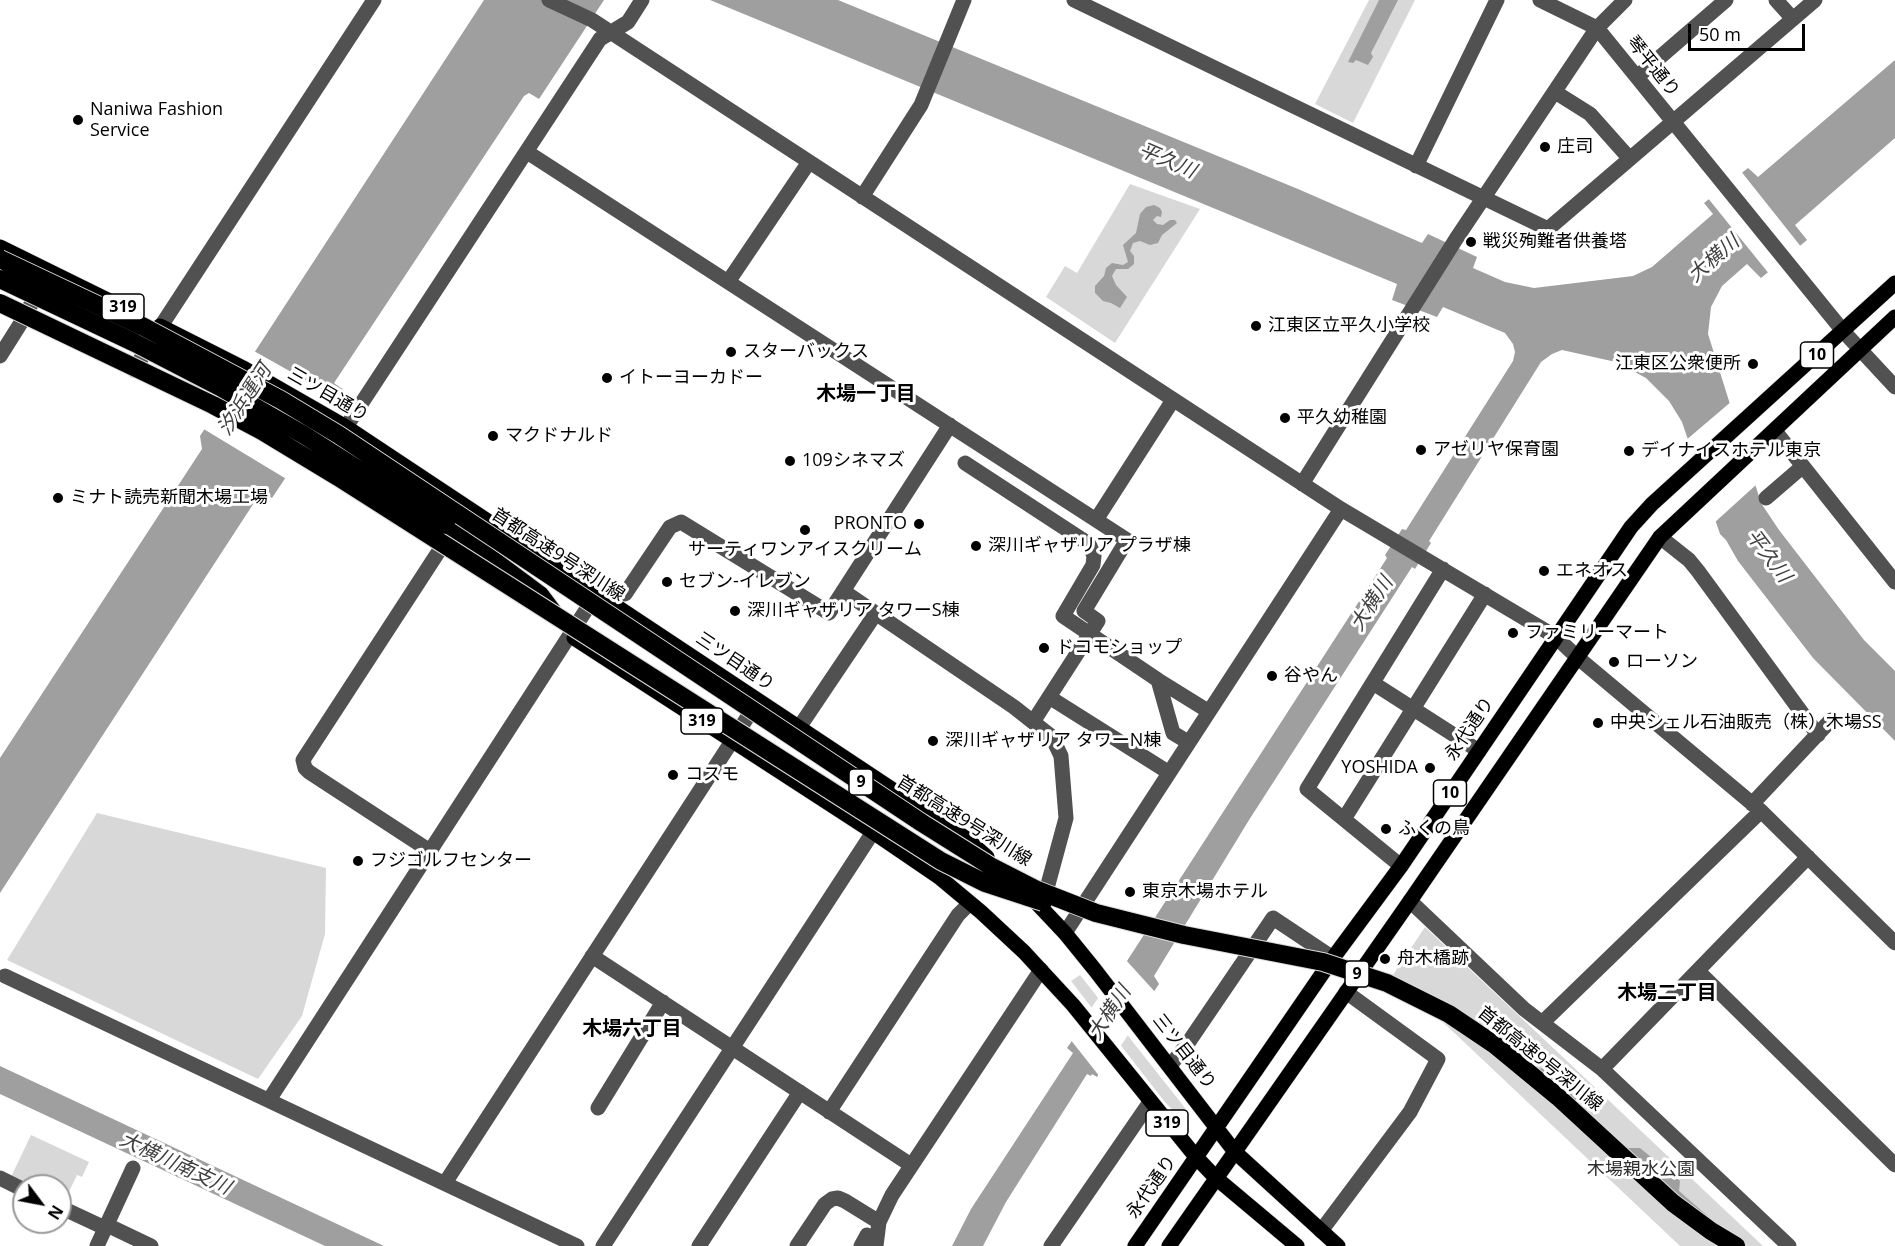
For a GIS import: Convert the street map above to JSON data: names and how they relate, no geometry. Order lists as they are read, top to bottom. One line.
{"streets":{"highway":["首都高速9号深川線","9"],"main road":["319","10","三ツ目通り","永代通り"],"street":["琴平通り"]},"crossings":[["琴平通り","10"],["琴平通り","永代通り"],["319","10"],["319","首都高速9号深川線"],["319","永代通り"],["10","三ツ目通り"],["三ツ目通り","永代通り"]],"districts":["木場一丁目","木場二丁目","木場六丁目"],"water":["平久川","大横川","汐浜運河","大横川南支川"],"parks":["木場親水公園"],"places":["Naniwa Fashion Service","庄司","戦災殉難者供養塔","江東区立平久小学校","スターバックス","江東区公衆便所","イトーヨーカドー","平久幼稚園","マクドナルド","アゼリヤ保育園","デイナイスホテル東京","109シネマズ","ミナト読売新聞木場工場","PRONTO","サーティワンアイスクリーム","深川ギャザリア プラザ棟","エネオス","セブン-イレブン","深川ギャザリア タワーS棟","ファミリーマート","ドコモショップ","ローソン","谷やん","中央シェル石油販売（株）木場SS","深川ギャザリア タワーN棟","YOSHIDA","コスモ","ふくの鳥","フジゴルフセンター","東京木場ホテル","舟木橋跡"],"scale_bar":"50 m","north":"bottom right"}
